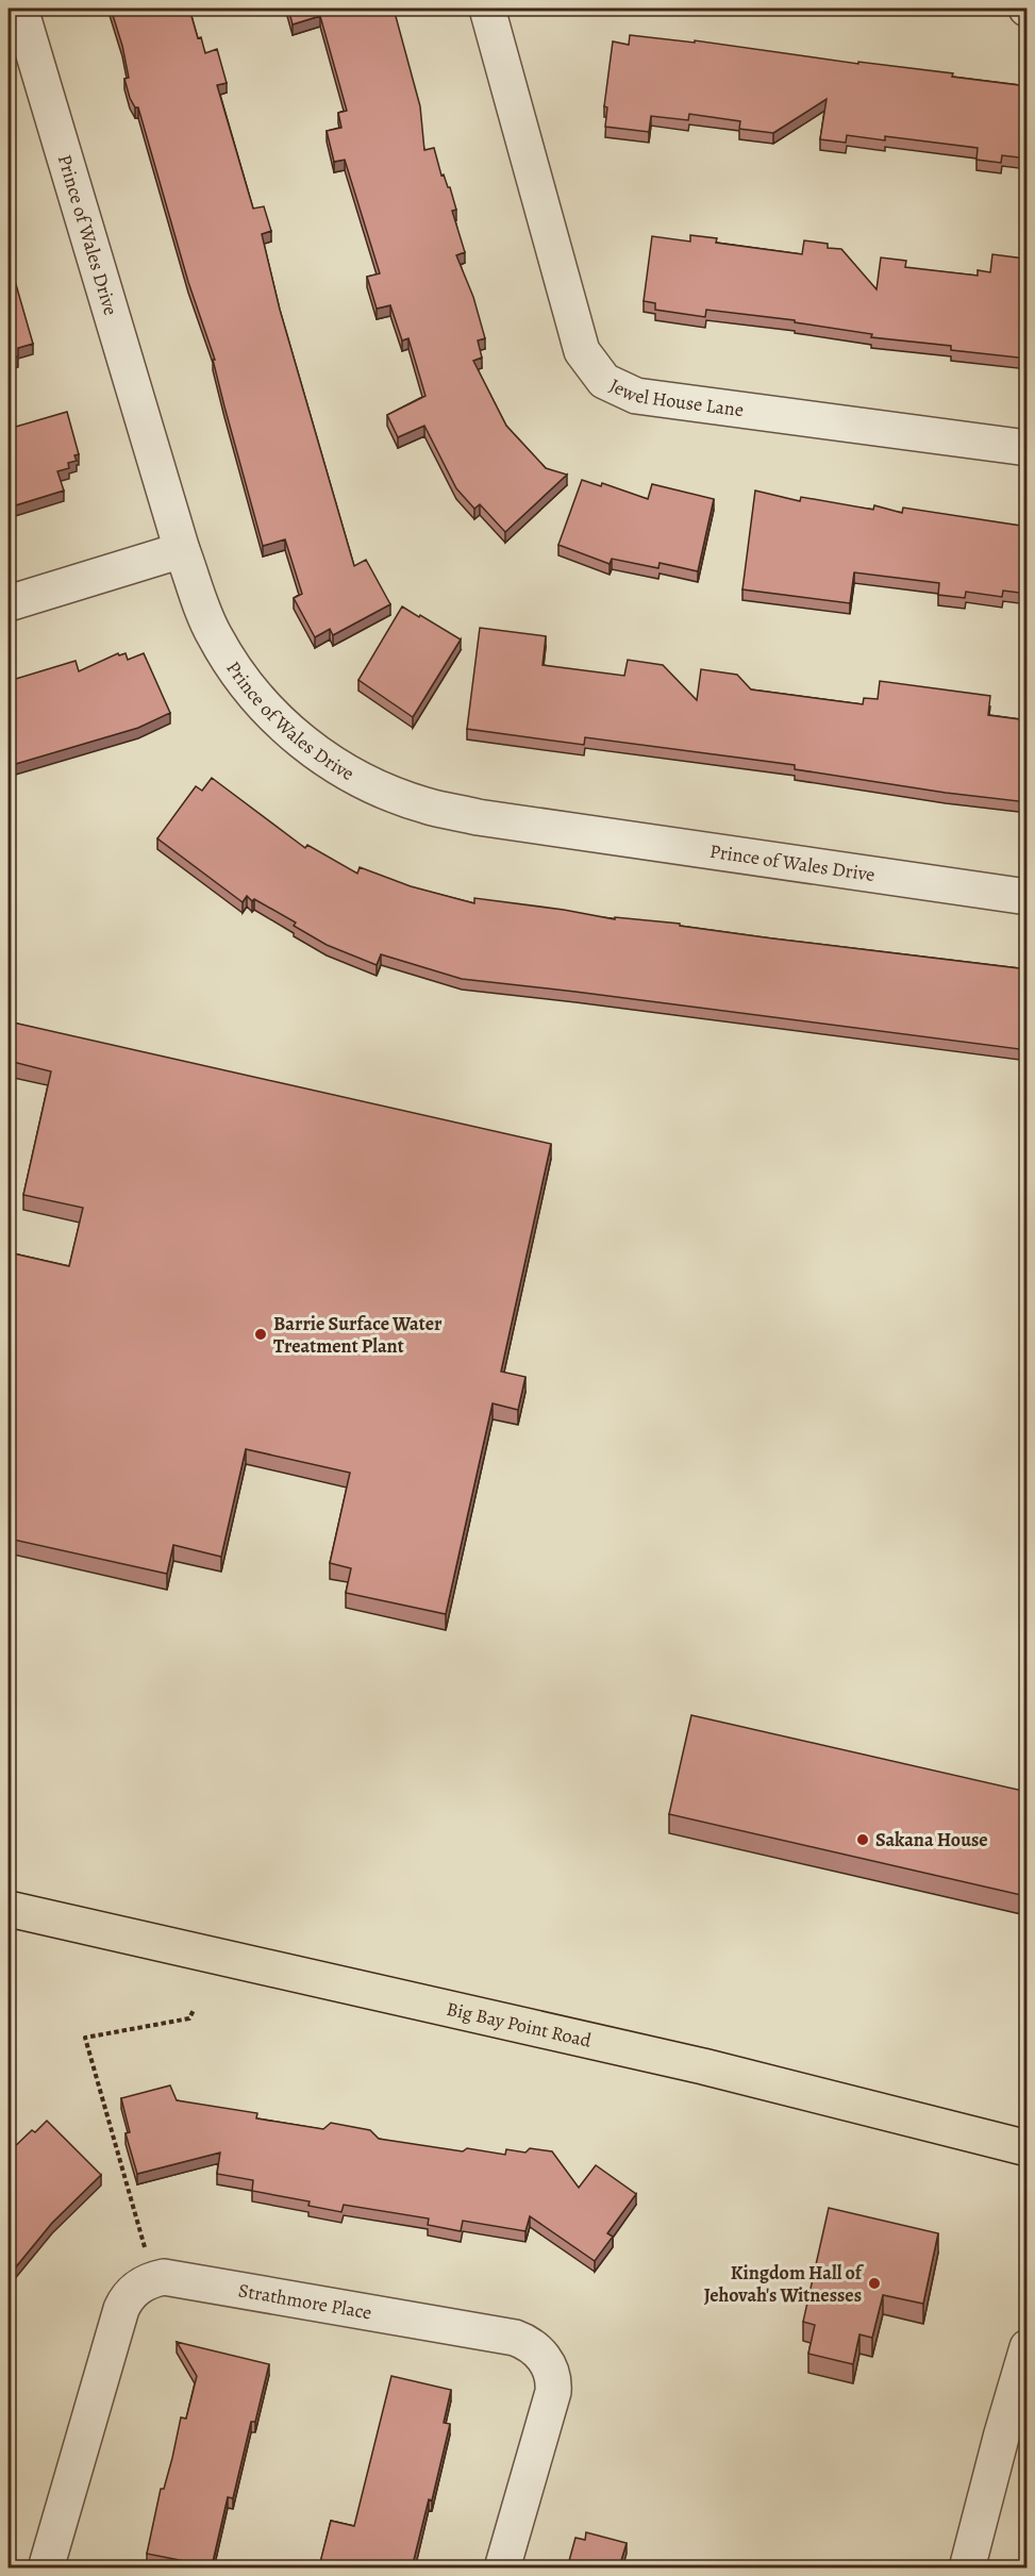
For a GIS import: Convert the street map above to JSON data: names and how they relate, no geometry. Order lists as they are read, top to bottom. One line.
{"streets":{"main road":["Big Bay Point Road"],"street":["Prince of Wales Drive","Jewel House Lane","Strathmore Place"]},"places":["Barrie Surface Water Treatment Plant","Sakana House","Kingdom Hall of Jehovah's Witnesses"]}
